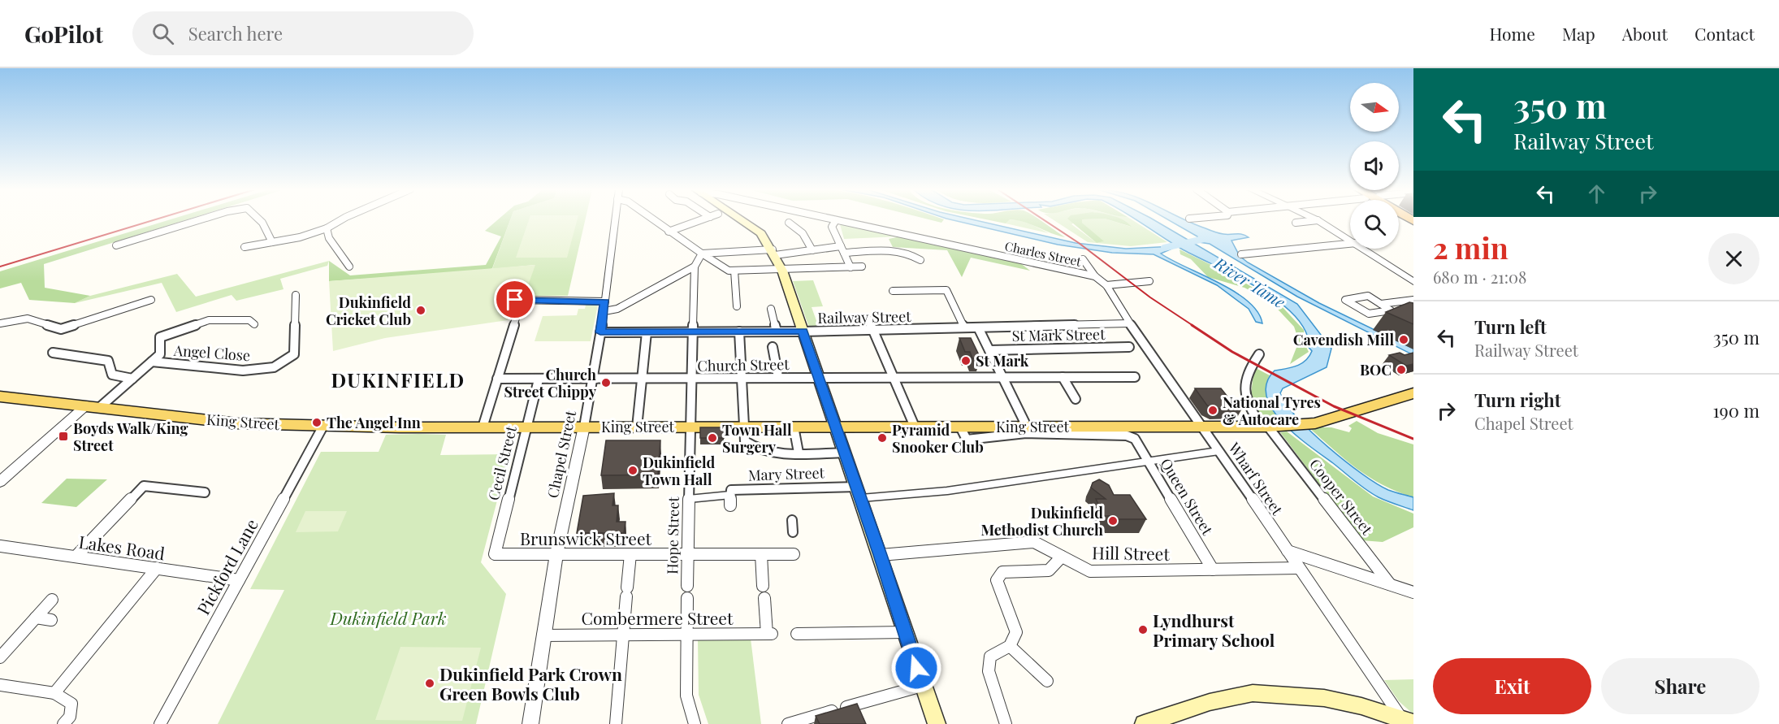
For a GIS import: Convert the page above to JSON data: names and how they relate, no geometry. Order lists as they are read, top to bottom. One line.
{"streets":{"main road":["King Street"],"street":["Charles Street","Railway Street","St Mark Street","Angel Close","Church Street","Chapel Street","Cecil Street","Mary Street","Wharf Street","Queen Street","Cooper Street","Hope Street","Brunswick Street","Lakes Road","Hill Street","Pickford Lane","Combermere Street"]},"crossings":[["Charles Street","Wharf Street"],["Railway Street","Chapel Street"],["Railway Street","Wharf Street"],["Railway Street","Hope Street"],["Church Street","Chapel Street"],["Church Street","Cecil Street"],["Church Street","Hope Street"],["King Street","Chapel Street"],["King Street","Cecil Street"],["King Street","Wharf Street"],["King Street","Queen Street"],["King Street","Cooper Street"],["King Street","Hope Street"],["King Street","Pickford Lane"],["Chapel Street","Brunswick Street"],["Chapel Street","Combermere Street"],["Cecil Street","Brunswick Street"],["Wharf Street","Hill Street"],["Queen Street","Hill Street"],["Hope Street","Brunswick Street"],["Hope Street","Combermere Street"],["Lakes Road","Pickford Lane"]],"districts":["DUKINFIELD"],"water":["River Tame"],"parks":["Dukinfield Park"],"places":{"other":["Dukinfield Cricket Club","Cavendish Mill","St Mark","BOC","Church Street Chippy","National Tyres & Autocare","The Angel Inn","Town Hall Surgery","Pyramid Snooker Club","Dukinfield Town Hall","Dukinfield Methodist Church","Lyndhurst Primary School","Dukinfield Park Crown Green Bowls Club"],"transit":["Boyds Walk/King Street"]},"north":"right","page":{"header":"GoPilot","search":"Search here","nav":["Home","Map","About","Contact"],"turn":["350 m","Railway Street"],"heading":["2 min","680 m · 21:08"],"list":[{"name":"Turn left","note":"Railway Street","value":"350 m"},{"name":"Turn right","note":"Chapel Street","value":"190 m"}],"buttons":["Exit","Share"]}}
